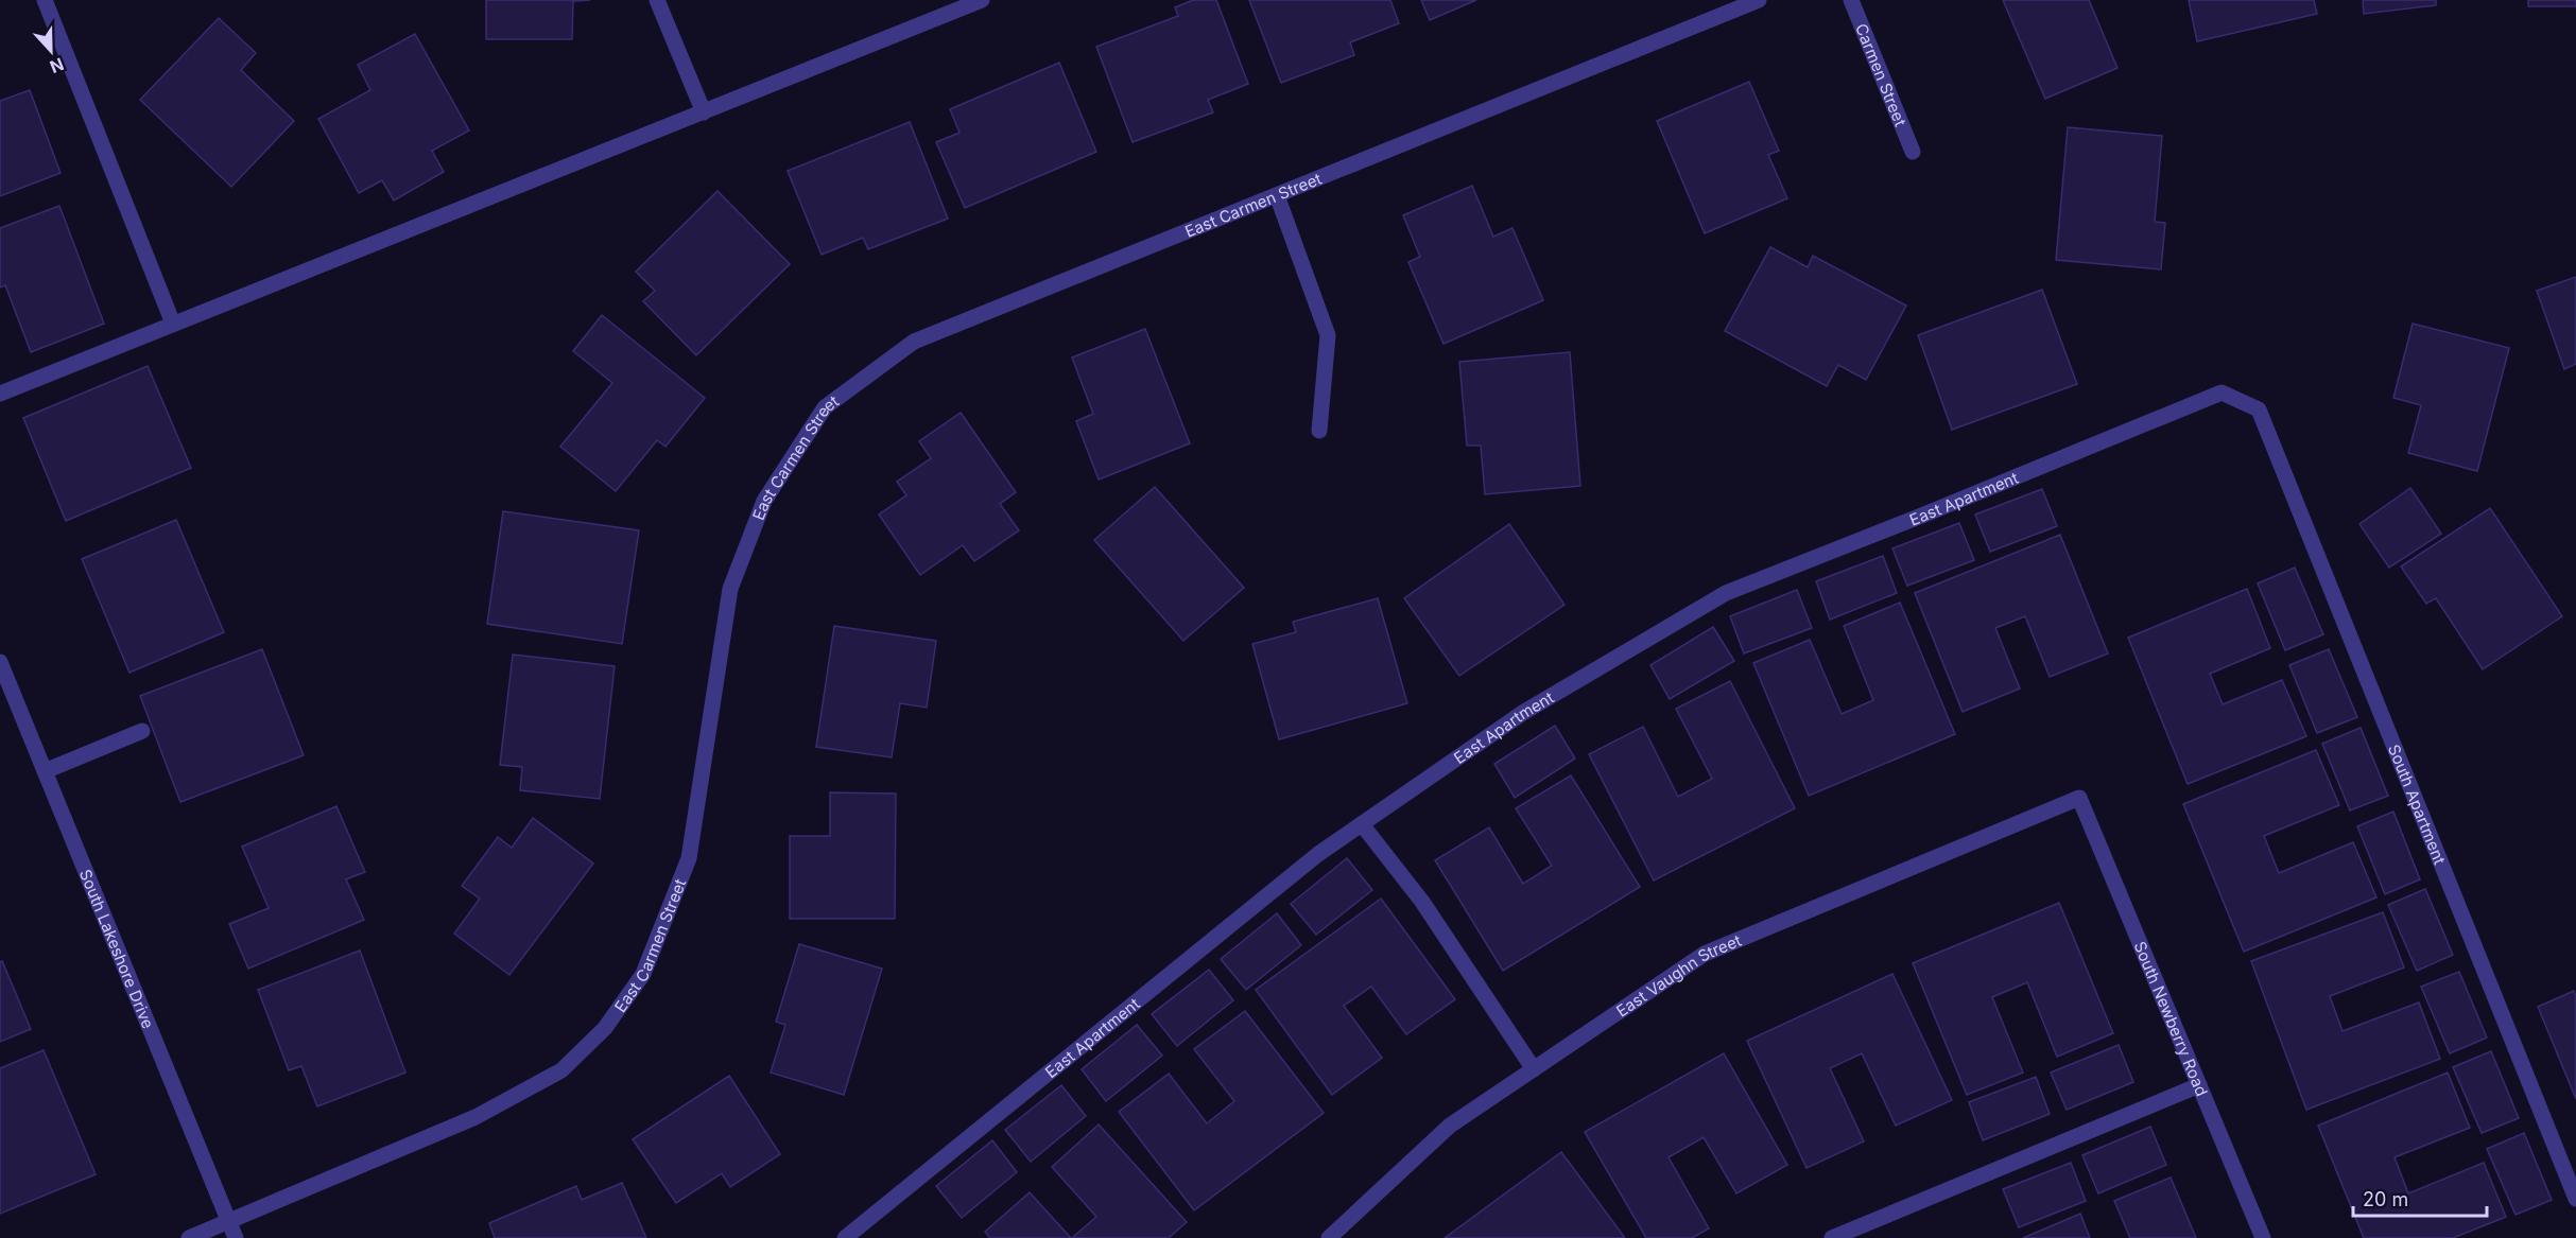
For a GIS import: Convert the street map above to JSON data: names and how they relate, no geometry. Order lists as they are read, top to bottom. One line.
{"streets":{"street":["Carmen Street","East Carmen Street","East Apartment","South Apartment","South Lakeshore Drive","East Vaughn Street","South Newberry Road"]},"crossings":[["East Carmen Street","South Lakeshore Drive"],["East Apartment","South Apartment"],["East Vaughn Street","South Newberry Road"]],"scale_bar":"20 m","north":"bottom"}
